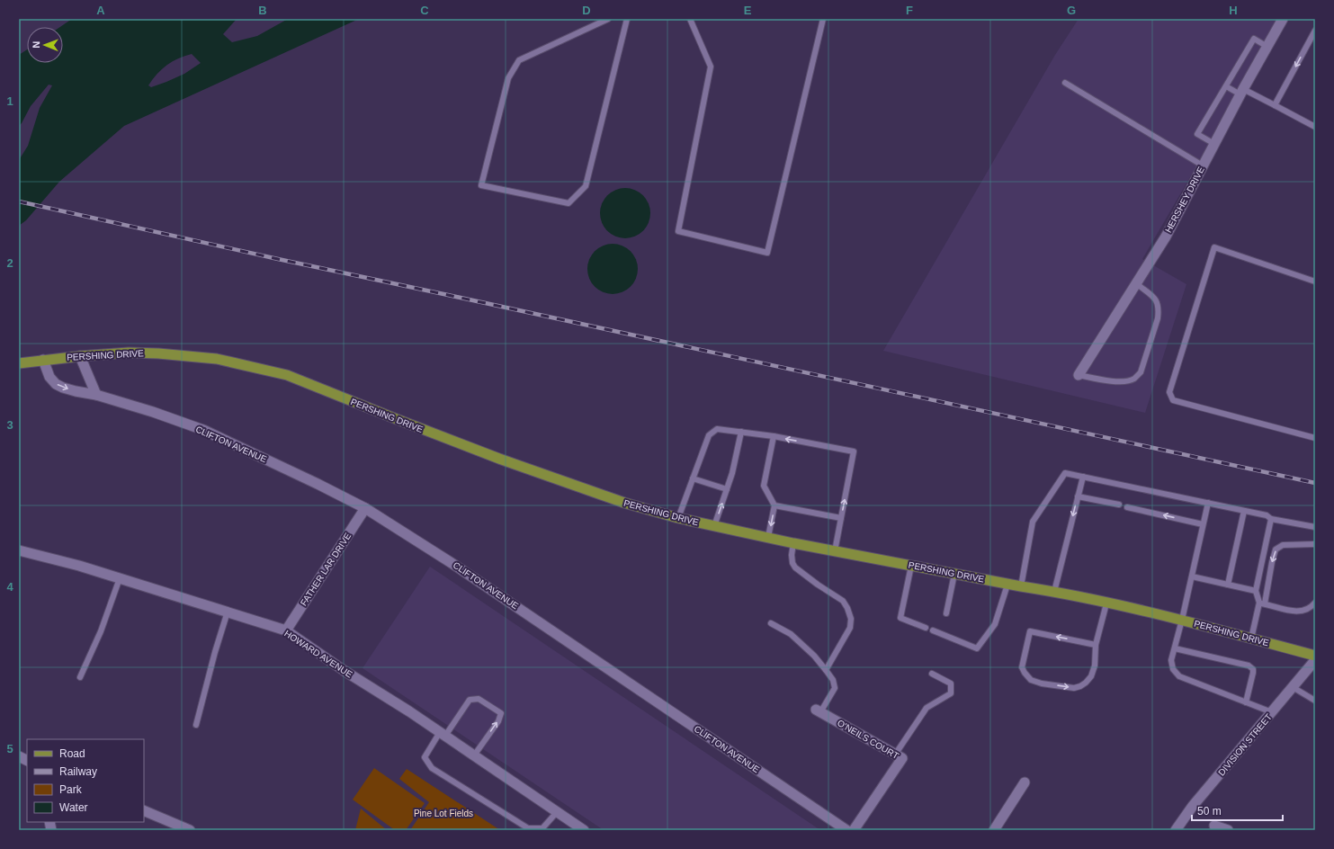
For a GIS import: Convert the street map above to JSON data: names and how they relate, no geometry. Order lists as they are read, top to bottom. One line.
{"streets":{"main road":["PERSHING DRIVE"],"street":["HERSHEY DRIVE","CLIFTON AVENUE","FATHER LAR DRIVE","HOWARD AVENUE","O'NEILS COURT","DIVISION STREET"]},"crossings":[["PERSHING DRIVE","CLIFTON AVENUE"],["CLIFTON AVENUE","FATHER LAR DRIVE"],["FATHER LAR DRIVE","HOWARD AVENUE"]],"parks":["Pine Lot Fields"],"legend":["Road","Railway","Park","Water"],"scale_bar":"50 m","north":"left","grid":{"columns":["A","B","C","D","E","F","G","H"],"rows":["1","2","3","4","5"]}}
